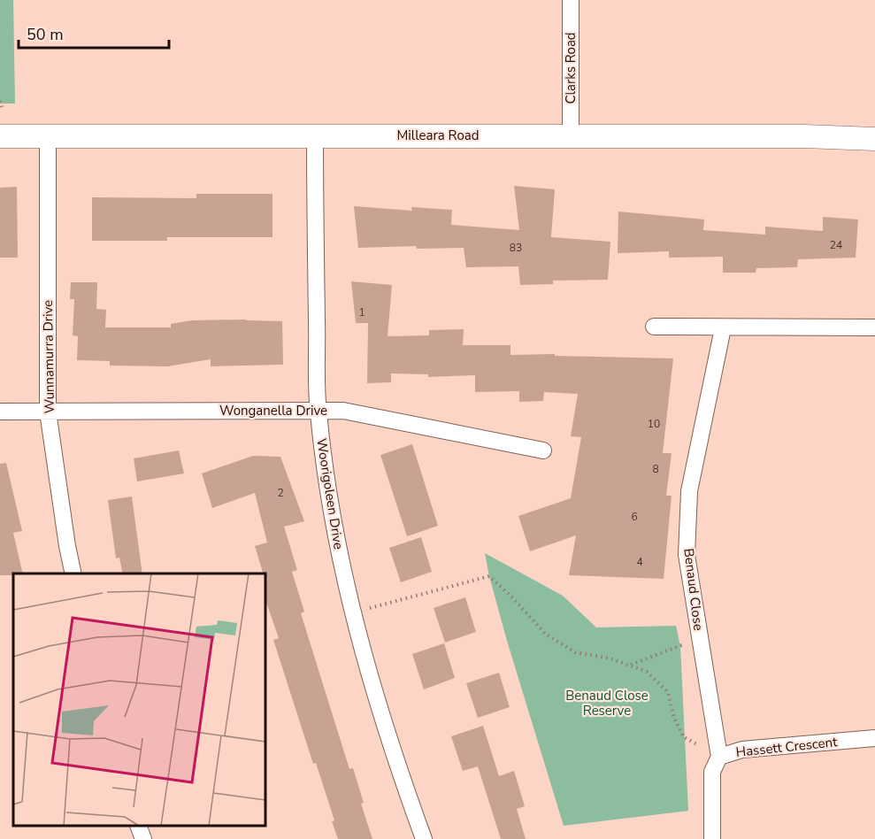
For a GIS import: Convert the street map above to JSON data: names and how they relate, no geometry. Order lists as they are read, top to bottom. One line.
{"streets":{"main road":["Milleara Road"],"street":["Clarks Road","Wunnamurra Drive","Wonganella Drive","Woorigoleen Drive","Benaud Close","Hassett Crescent"]},"crossings":[["Clarks Road","Milleara Road"],["Milleara Road","Wunnamurra Drive"],["Milleara Road","Woorigoleen Drive"],["Wunnamurra Drive","Wonganella Drive"],["Wonganella Drive","Woorigoleen Drive"],["Benaud Close","Hassett Crescent"]],"parks":["Benaud Close Reserve"],"house_numbers":["24","83","1","10","8","2","6","4"],"scale_bar":"50 m"}
